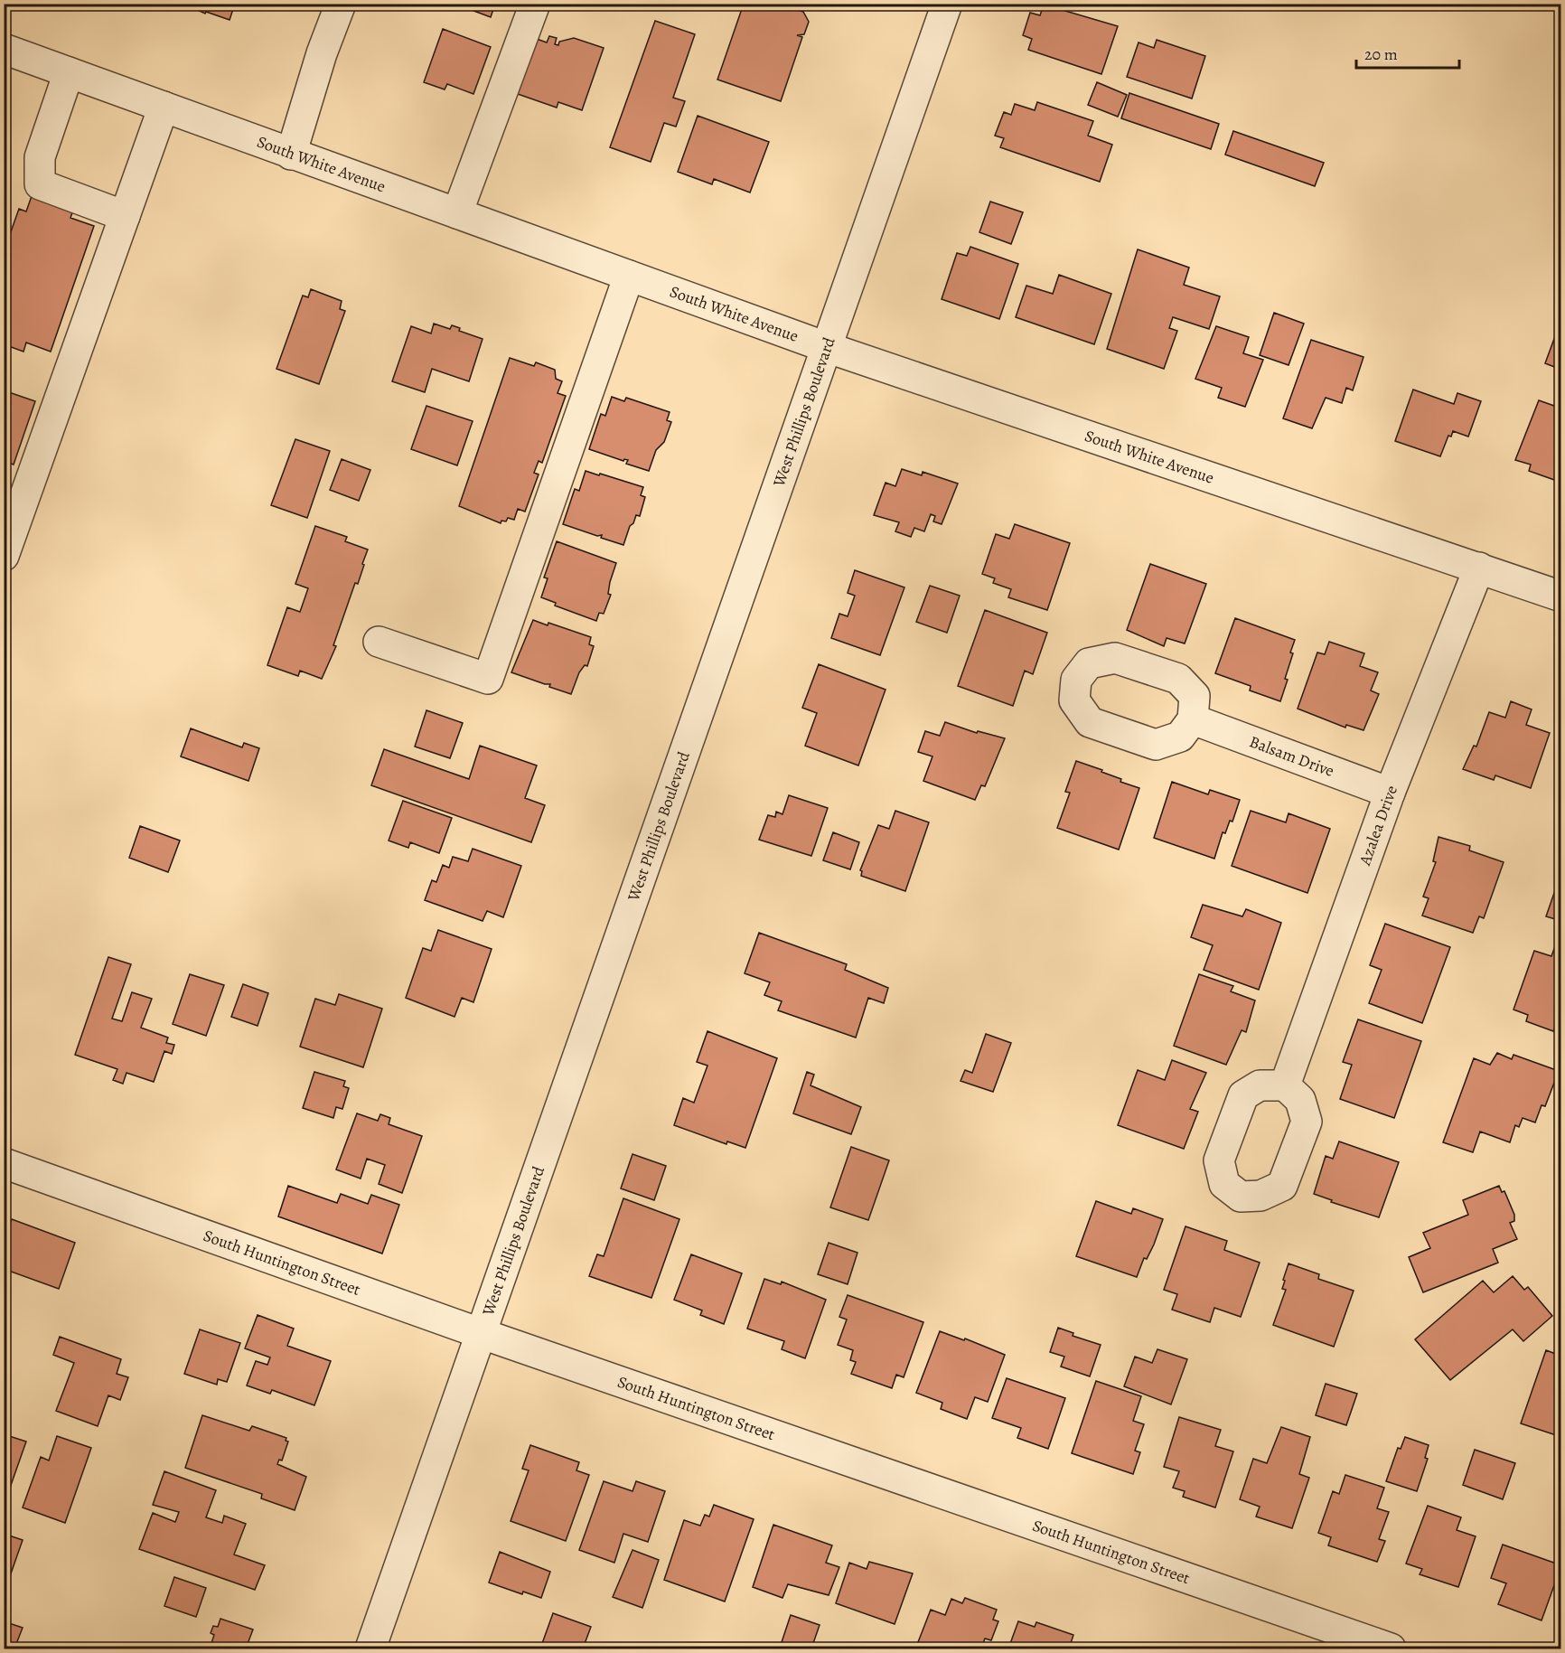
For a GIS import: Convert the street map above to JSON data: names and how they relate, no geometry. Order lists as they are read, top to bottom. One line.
{"streets":{"street":["South White Avenue","West Phillips Boulevard","Balsam Drive","Azalea Drive","South Huntington Street"]},"crossings":[["South White Avenue","West Phillips Boulevard"],["South White Avenue","Azalea Drive"],["West Phillips Boulevard","South Huntington Street"],["Balsam Drive","Azalea Drive"]],"scale_bar":"20 m"}
